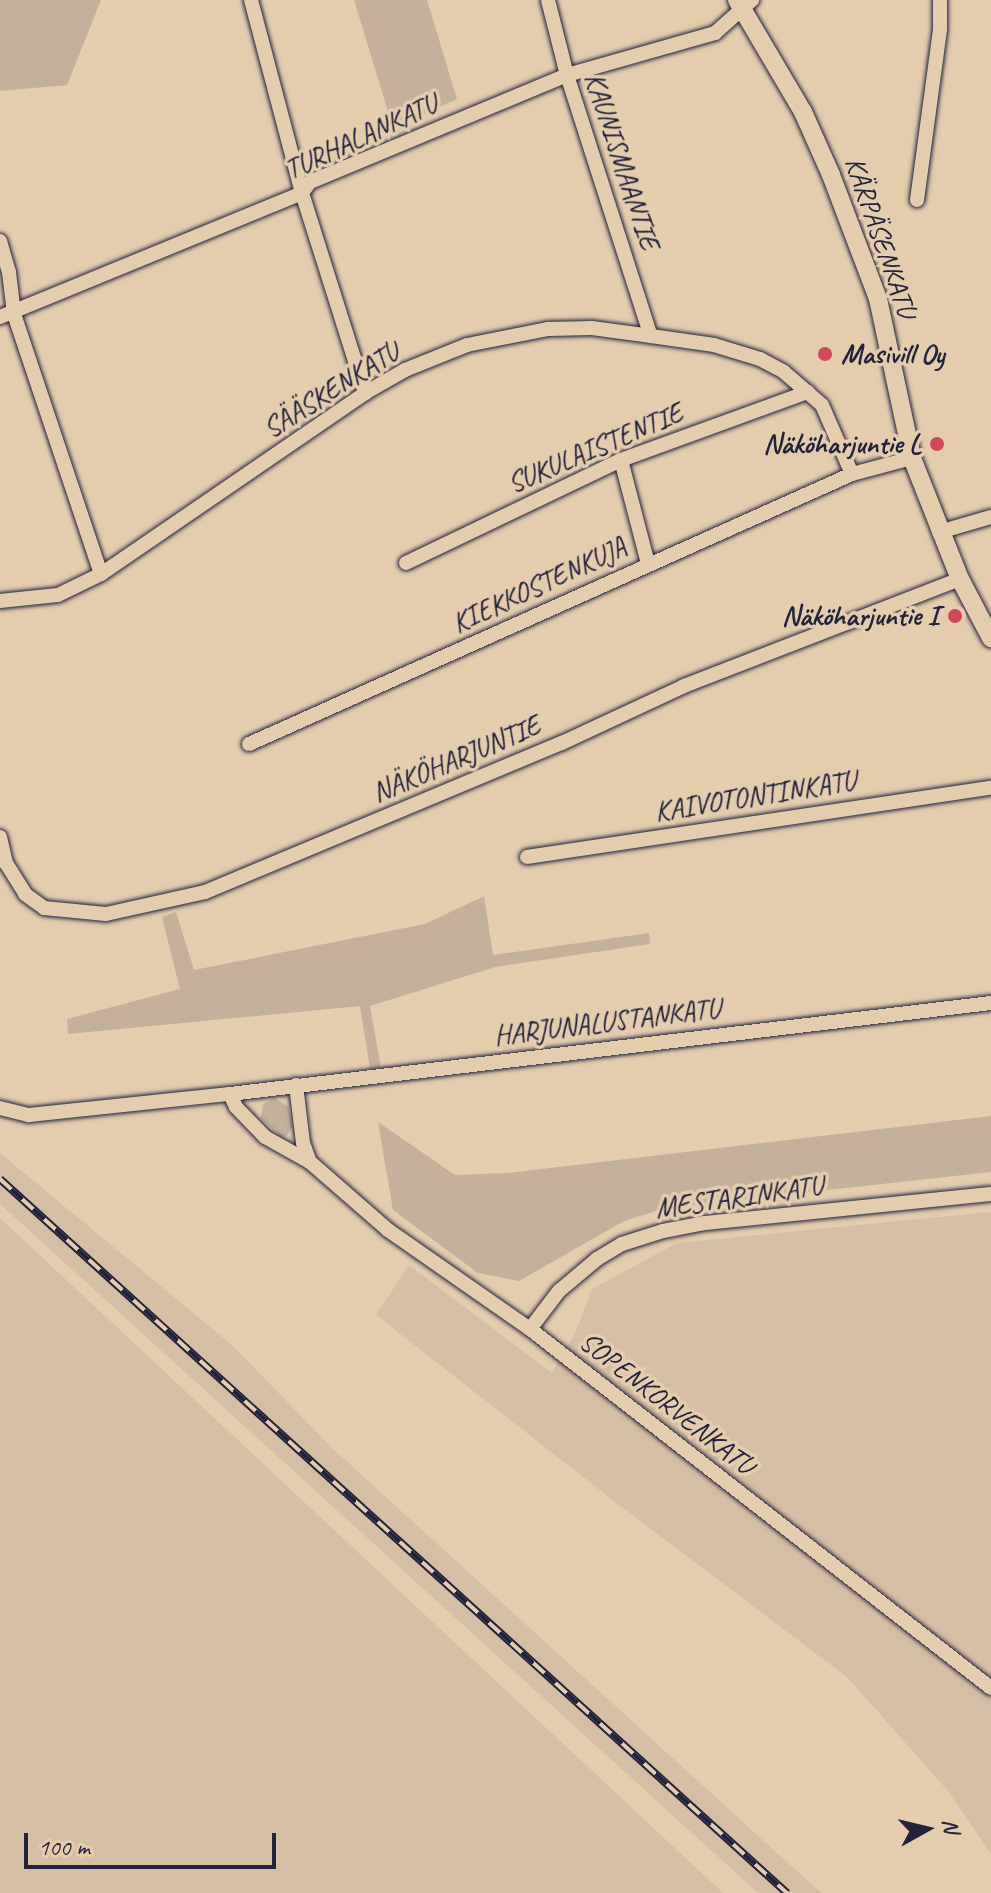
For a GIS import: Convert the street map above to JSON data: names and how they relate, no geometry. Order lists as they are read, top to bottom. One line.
{"streets":{"street":["TURHALANKATU","KAUNISMAANTIE","KÄRPÄSENKATU","SÄÄSKENKATU","SUKULAISTENTIE","KIEKKOSTENKUJA","NÄKÖHARJUNTIE","KAIVOTONTINKATU","HARJUNALUSTANKATU","MESTARINKATU","SOPENKORVENKATU"]},"crossings":[["TURHALANKATU","KAUNISMAANTIE"],["TURHALANKATU","KÄRPÄSENKATU"],["KAUNISMAANTIE","SÄÄSKENKATU"],["KÄRPÄSENKATU","KIEKKOSTENKUJA"],["KÄRPÄSENKATU","NÄKÖHARJUNTIE"],["SÄÄSKENKATU","SUKULAISTENTIE"],["HARJUNALUSTANKATU","SOPENKORVENKATU"],["MESTARINKATU","SOPENKORVENKATU"]],"places":["Masivill Oy","Näköharjuntie L","Näköharjuntie I"],"scale_bar":"100 m","north":"right"}
